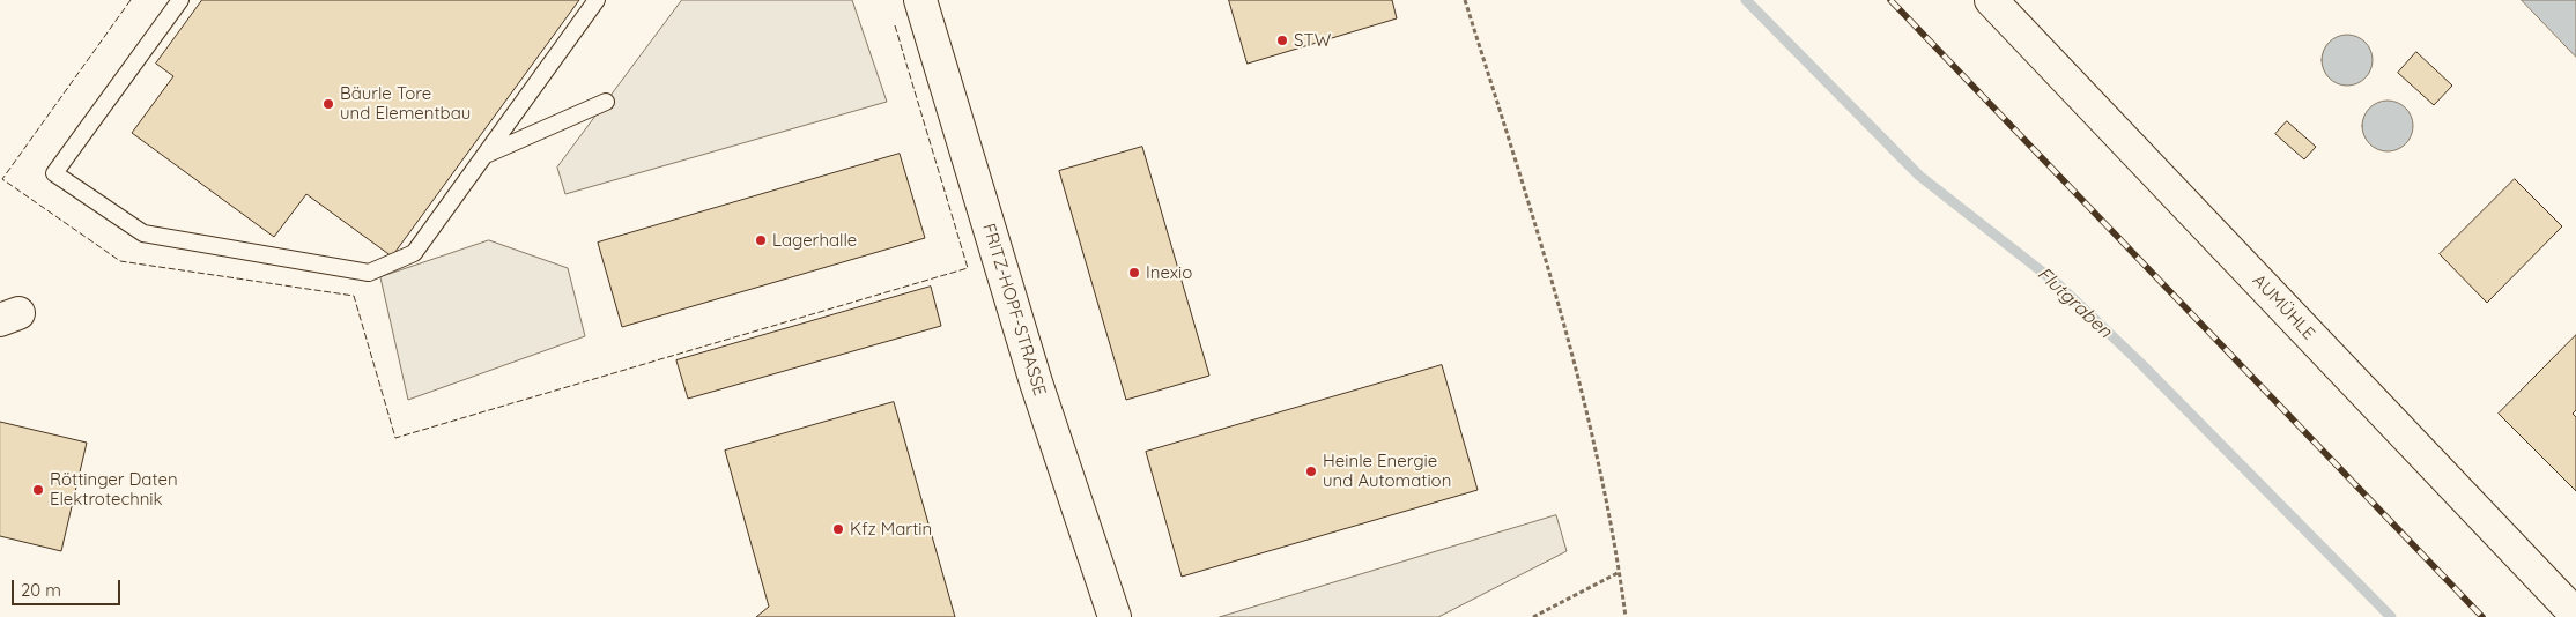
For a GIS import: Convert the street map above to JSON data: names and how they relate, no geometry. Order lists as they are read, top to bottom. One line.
{"streets":{"street":["AUMÜHLE","FRITZ-HOPF-STRASSE"]},"water":["Flutgraben"],"places":["STW","Bäurle Tore und Elementbau","Lagerhalle","Inexio","Heinle Energie und Automation","Röttinger Daten Elektrotechnik","Kfz Martin"],"scale_bar":"20 m"}
